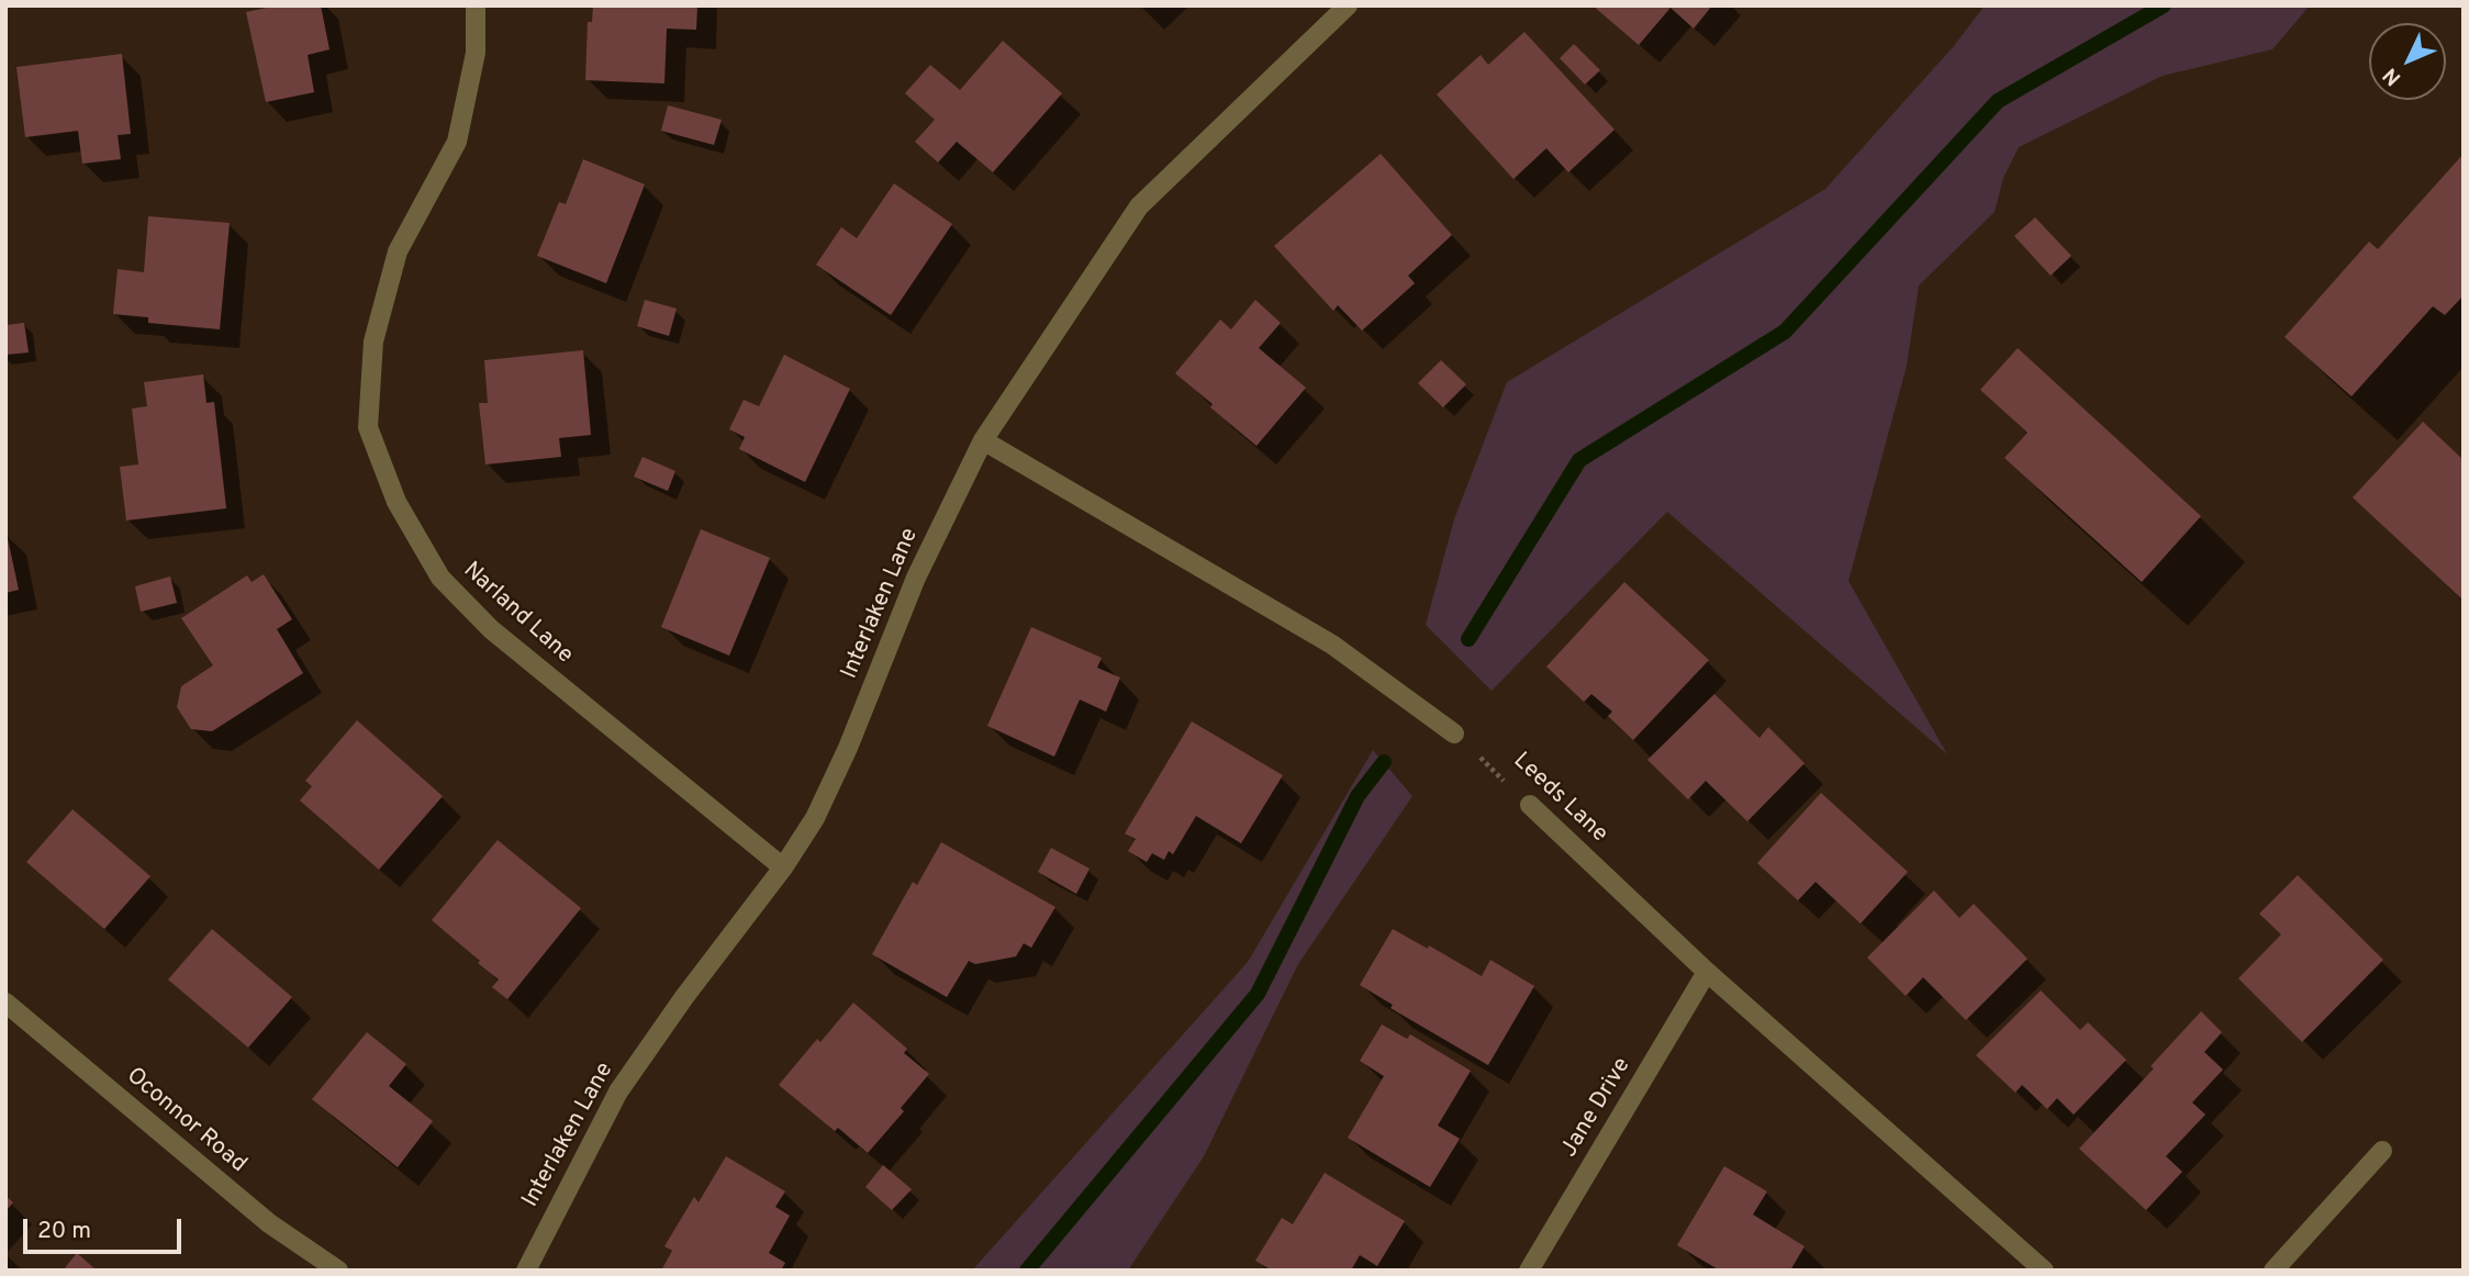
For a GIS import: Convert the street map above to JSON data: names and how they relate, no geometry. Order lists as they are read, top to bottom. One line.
{"streets":{"street":["Interlaken Lane","Narland Lane","Leeds Lane","Jane Drive","Oconnor Road"]},"crossings":[["Interlaken Lane","Narland Lane"],["Leeds Lane","Jane Drive"]],"scale_bar":"20 m","north":"bottom left"}
